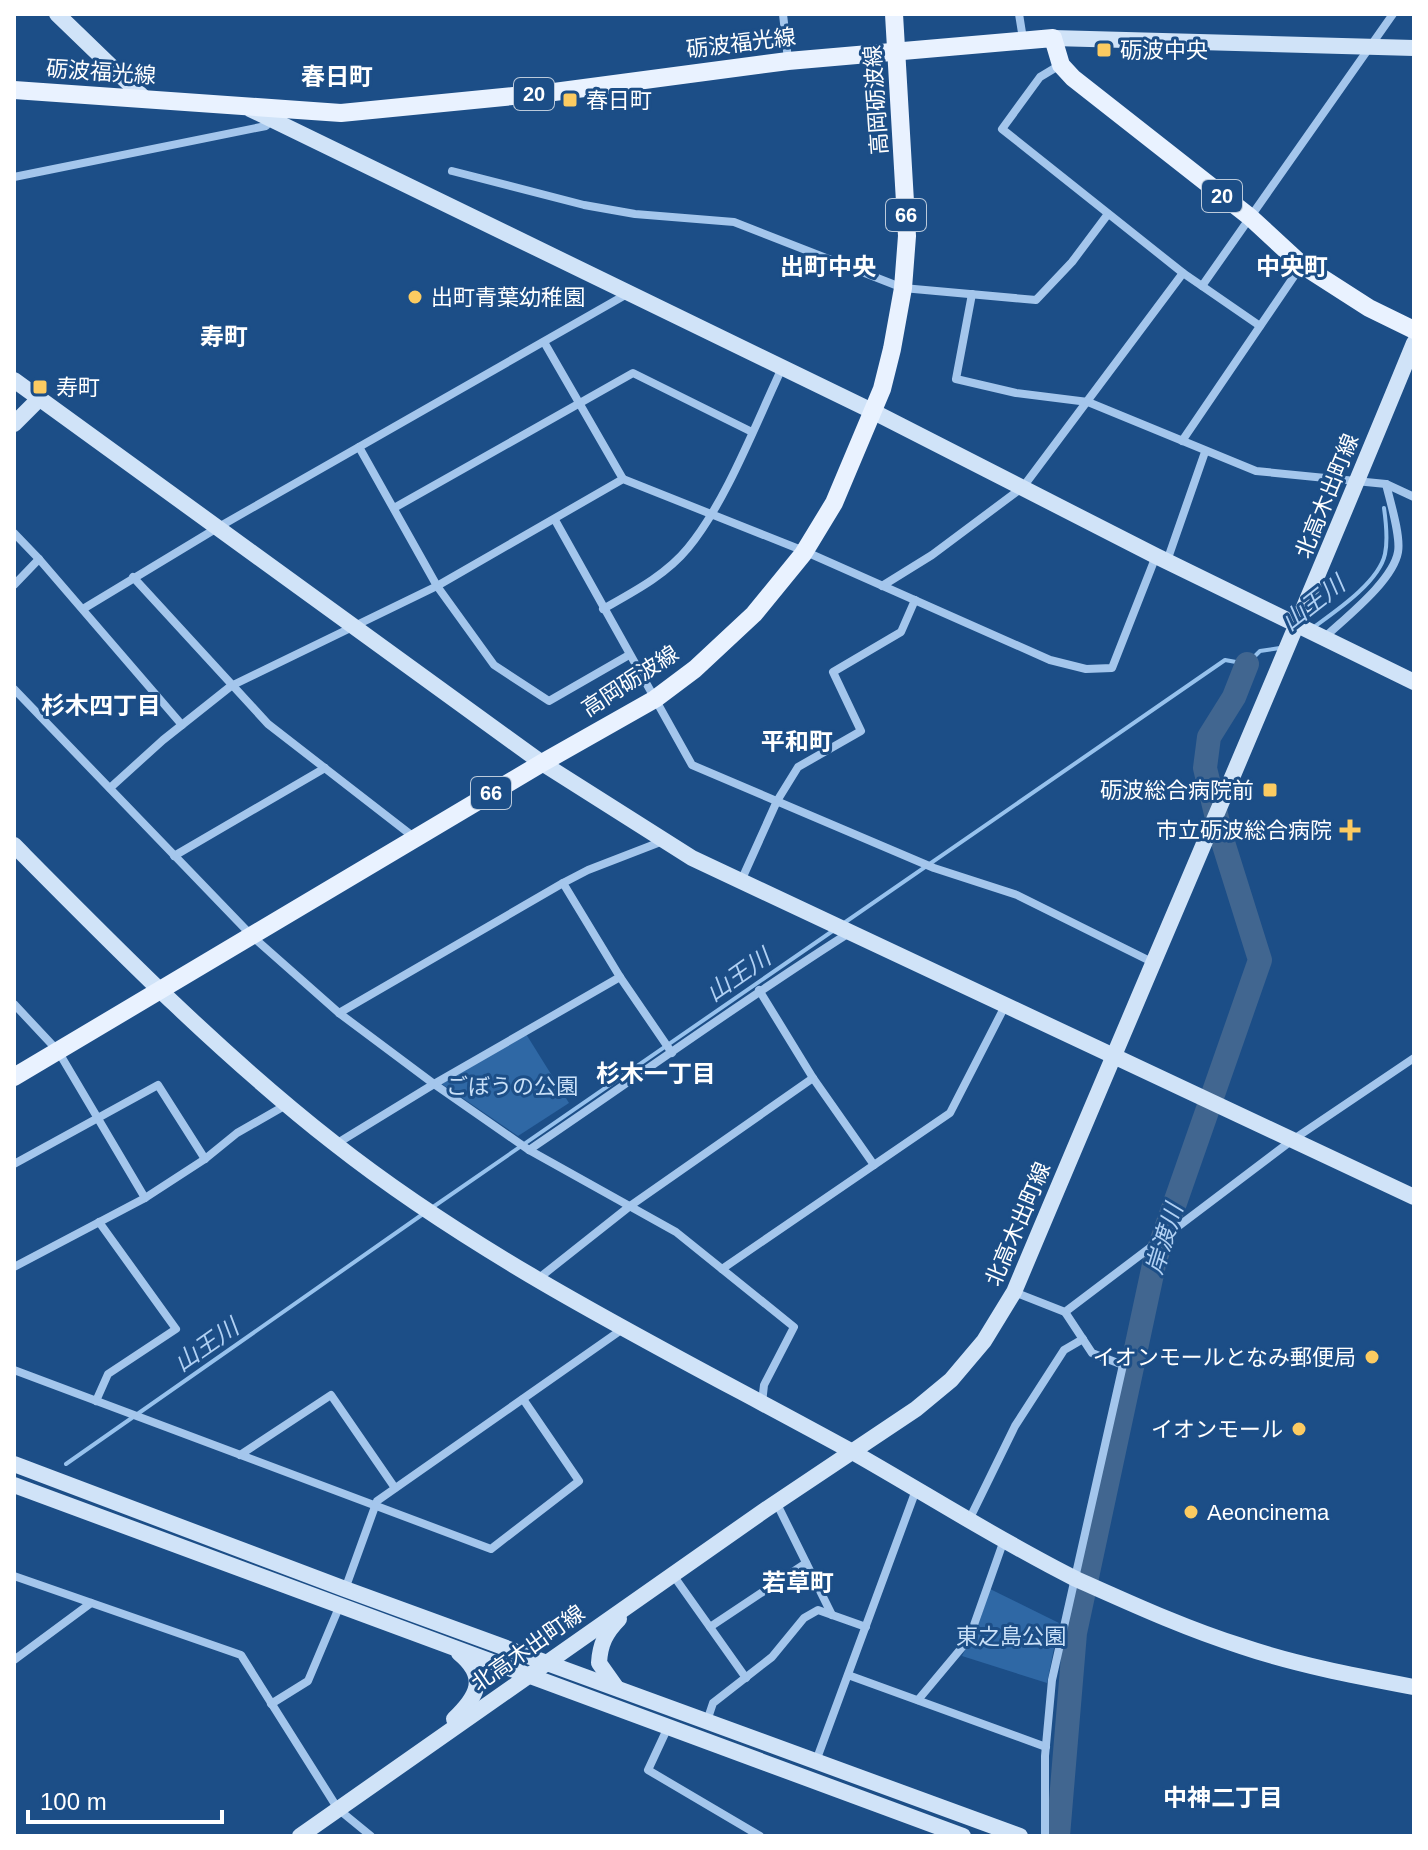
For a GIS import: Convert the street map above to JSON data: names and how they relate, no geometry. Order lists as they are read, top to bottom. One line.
{"streets":{"main road":["砺波福光線","20","高岡砺波線","66"],"street":["北高木出町線"]},"crossings":[["砺波福光線","高岡砺波線"]],"districts":["春日町","出町中央","中央町","寿町","杉木四丁目","平和町","杉木一丁目","若草町","中神二丁目"],"water":["山王川","岸渡川"],"parks":["ごぼうの公園","東之島公園"],"places":{"transit":["砺波中央","春日町","寿町","砺波総合病院前"],"other":["出町青葉幼稚園","イオンモールとなみ郵便局","イオンモール","Aeoncinema"],"health":["市立砺波総合病院"]},"scale_bar":"100 m"}
